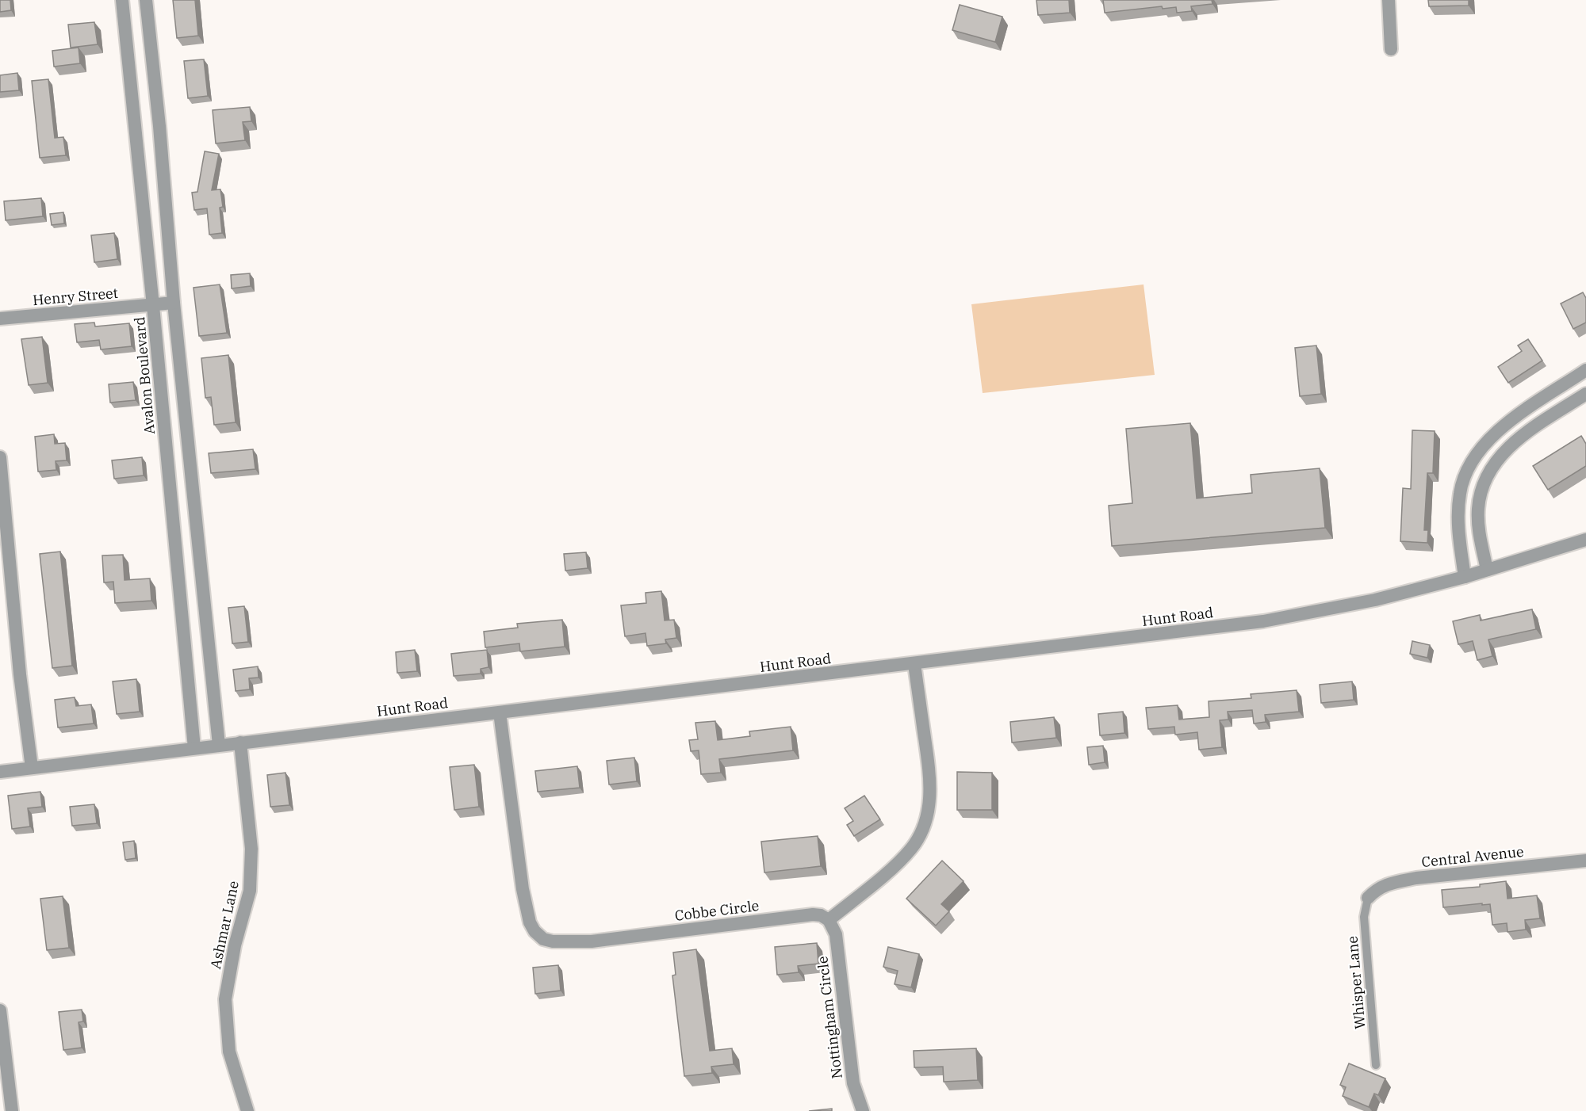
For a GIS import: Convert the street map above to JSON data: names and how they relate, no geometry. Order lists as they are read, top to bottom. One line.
{"streets":{"street":["Henry Street","Avalon Boulevard","Hunt Road","Central Avenue","Cobbe Circle","Ashmar Lane","Nottingham Circle"],"lane":["Whisper Lane"]},"crossings":[["Henry Street","Avalon Boulevard"],["Avalon Boulevard","Hunt Road"],["Hunt Road","Cobbe Circle"],["Hunt Road","Ashmar Lane"],["Central Avenue","Whisper Lane"],["Cobbe Circle","Nottingham Circle"]]}
